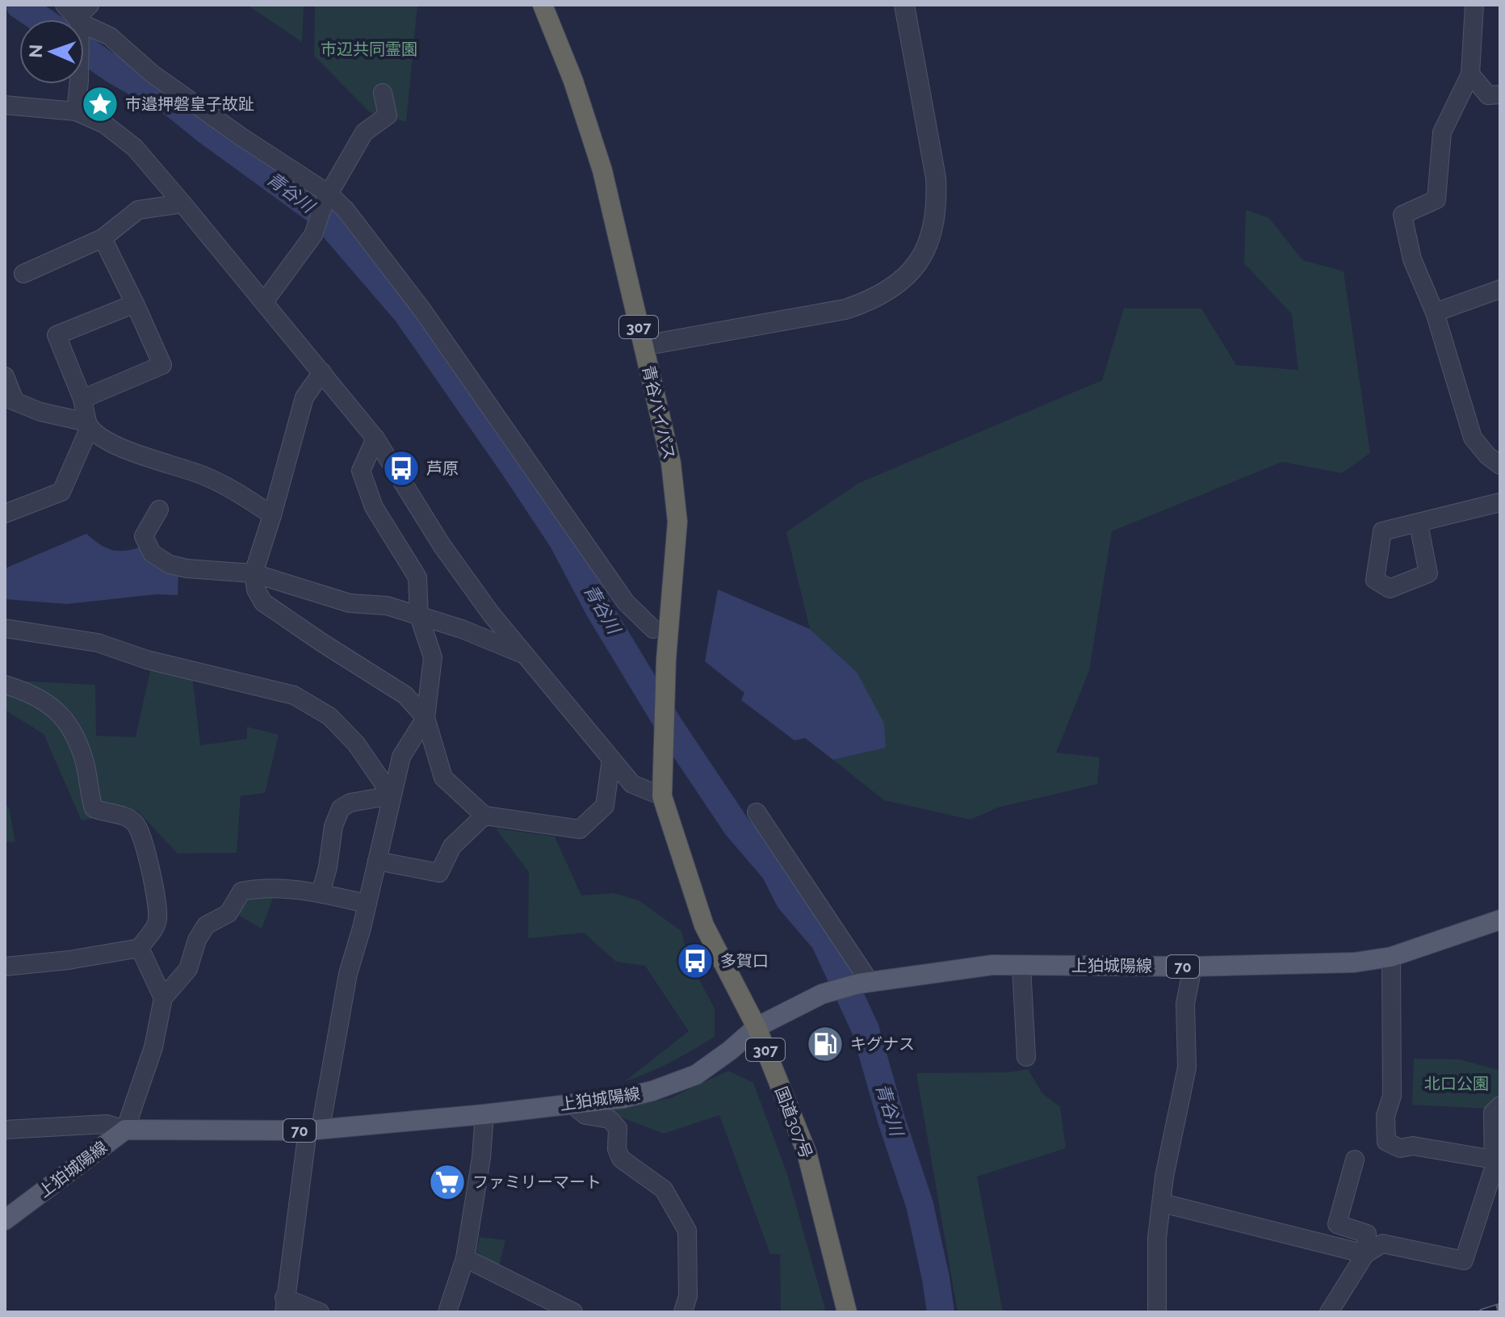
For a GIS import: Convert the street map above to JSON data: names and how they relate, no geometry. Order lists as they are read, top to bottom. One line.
{"streets":{"highway":["307","青谷バイパス","国道307号"],"main road":["上狛城陽線","70"]},"crossings":[["青谷バイパス","国道307号"],["上狛城陽線","国道307号"]],"water":["青谷川"],"parks":["市辺共同霊園","北口公園"],"places":{"place":["市邉押磐皇子故趾"],"bus stop":["芦原","多賀口"],"fuel station":["キグナス"],"supermarket":["ファミリーマート"]},"north":"left"}
